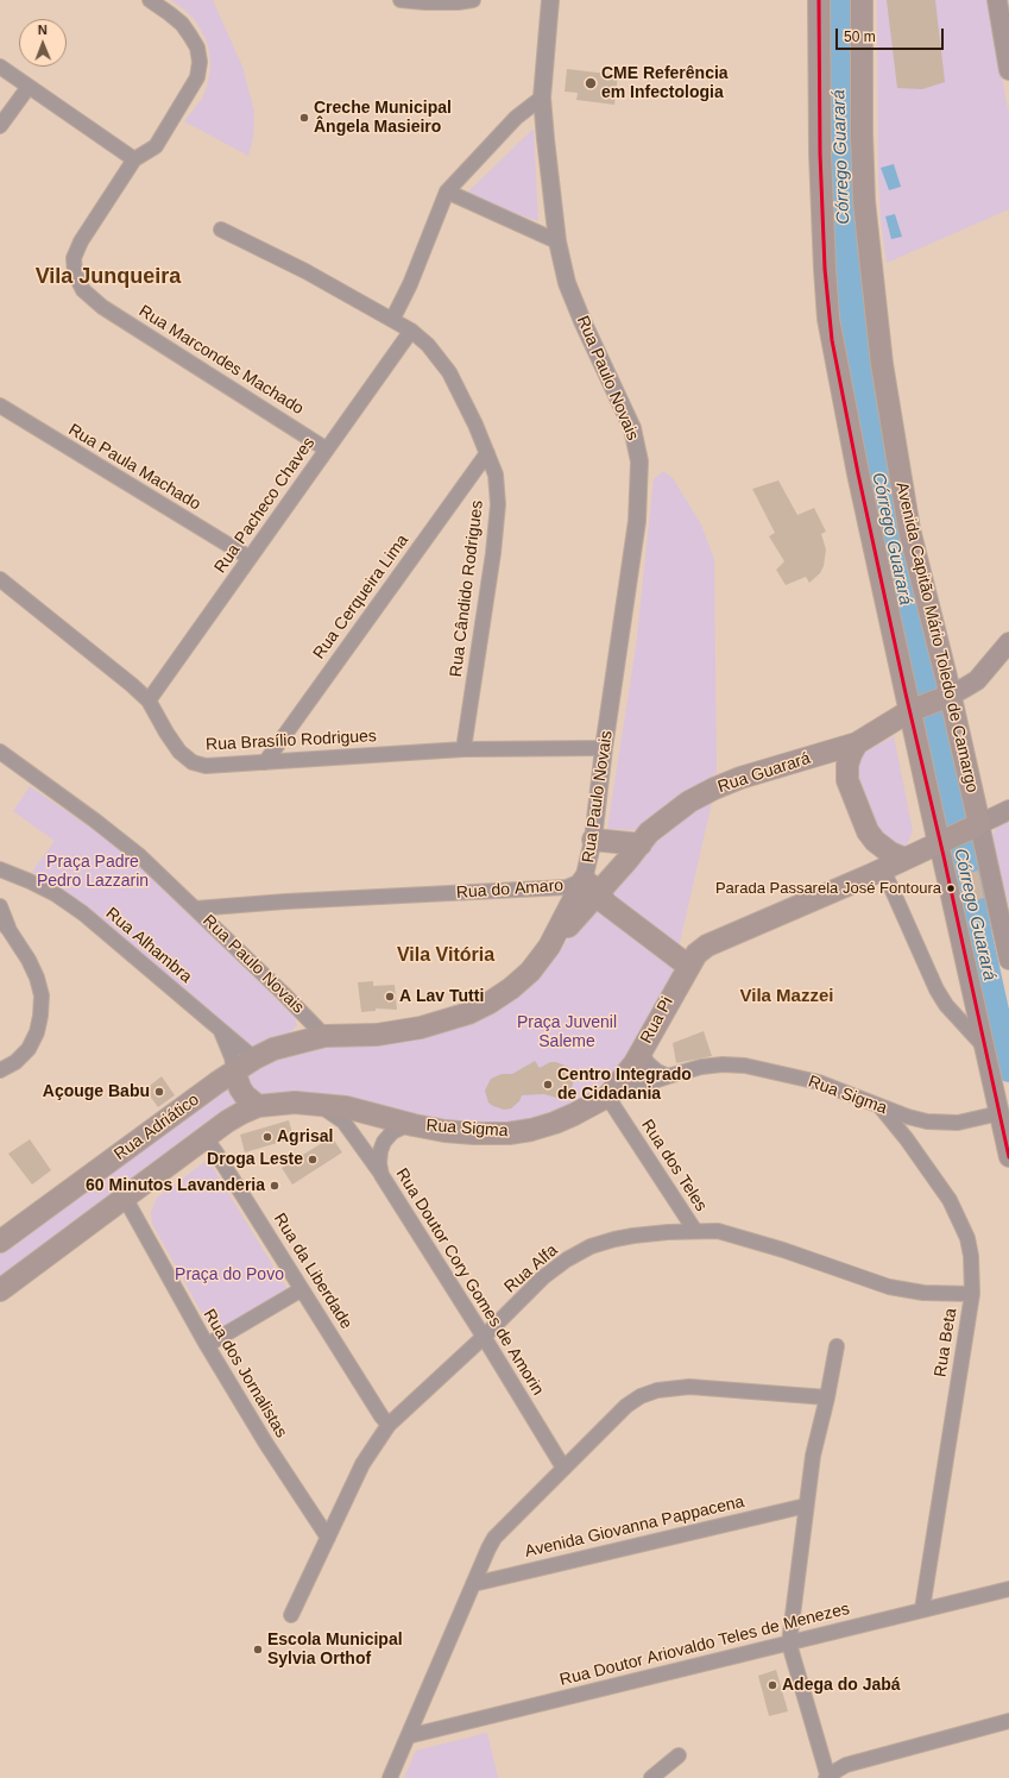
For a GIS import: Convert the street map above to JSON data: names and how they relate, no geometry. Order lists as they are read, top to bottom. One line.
{"streets":{"main road":["Avenida Capitão Mário Toledo de Camargo","Rua Guarará","Rua Pi","Rua Sigma","Rua Adriático"],"street":["Rua Marcondes Machado","Rua Paulo Novais","Rua Paula Machado","Rua Pacheco Chaves","Rua Cândido Rodrigues","Rua Cerqueira Lima","Rua Brasílio Rodrigues","Rua do Amaro","Rua Alhambra","Rua dos Teles","Rua Alfa","Rua da Liberdade","Rua Doutor Cory Gomes de Amorin","Rua Beta","Rua dos Jornalistas","Avenida Giovanna Pappacena","Rua Doutor Ariovaldo Teles de Menezes"]},"crossings":[["Rua Marcondes Machado","Rua Pacheco Chaves"],["Rua Paulo Novais","Rua Brasílio Rodrigues"],["Rua Paulo Novais","Rua Guarará"],["Rua Paulo Novais","Rua do Amaro"],["Rua Paulo Novais","Rua Adriático"],["Rua Paula Machado","Rua Pacheco Chaves"],["Rua Pacheco Chaves","Rua Cândido Rodrigues"],["Rua Pacheco Chaves","Rua Brasílio Rodrigues"],["Rua Cândido Rodrigues","Rua Cerqueira Lima"],["Rua Cândido Rodrigues","Rua Brasílio Rodrigues"],["Rua Cerqueira Lima","Rua Brasílio Rodrigues"],["Avenida Capitão Mário Toledo de Camargo","Rua Guarará"],["Avenida Capitão Mário Toledo de Camargo","Rua Sigma"],["Rua Guarará","Rua do Amaro"],["Rua Guarará","Rua Adriático"],["Rua Alhambra","Rua Adriático"],["Rua Pi","Rua Sigma"],["Rua Pi","Rua dos Teles"],["Rua Sigma","Rua dos Teles"],["Rua Sigma","Rua Doutor Cory Gomes de Amorin"],["Rua Sigma","Rua Beta"],["Rua dos Teles","Rua Alfa"],["Rua Alfa","Rua da Liberdade"],["Rua Alfa","Rua Doutor Cory Gomes de Amorin"],["Rua Alfa","Rua Beta"],["Rua Alfa","Rua dos Jornalistas"],["Rua Beta","Rua Doutor Ariovaldo Teles de Menezes"]],"districts":["Vila Junqueira","Vila Vitória","Vila Mazzei"],"water":["Córrego Guarará"],"parks":["Praça Padre Pedro Lazzarin","Praça Juvenil Saleme","Praça do Povo"],"places":["CME Referência em Infectologia","Creche Municipal Ângela Masieiro","Parada Passarela José Fontoura","A Lav Tutti","Centro Integrado de Cidadania","Açouge Babu","Agrisal","Droga Leste","60 Minutos Lavanderia","Escola Municipal Sylvia Orthof","Adega do Jabá"],"scale_bar":"50 m","north":"top"}
